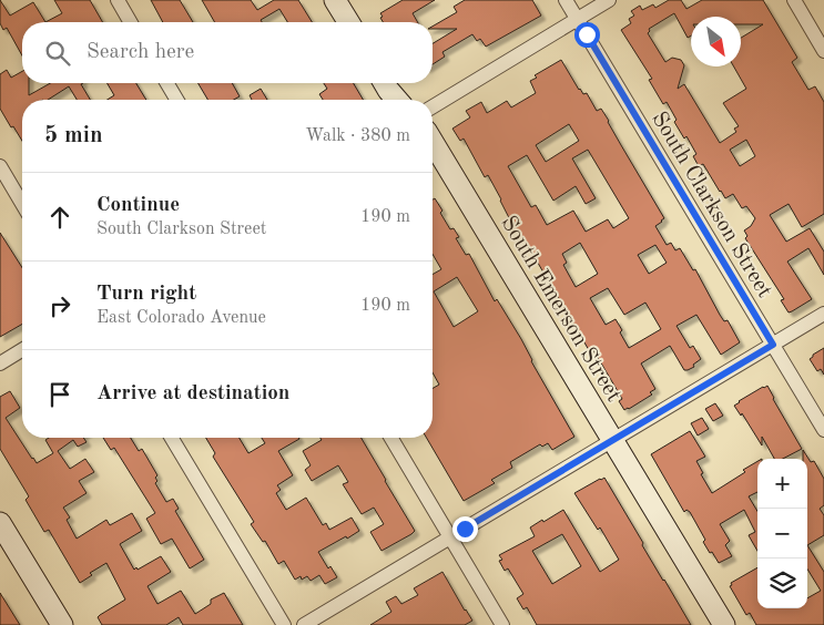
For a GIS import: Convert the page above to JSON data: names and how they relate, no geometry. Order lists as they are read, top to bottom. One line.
{"streets":{"street":["South Clarkson Street","South Emerson Street"]},"north":"bottom right","page":{"search":"Search here","heading":["5 min","Walk · 380 m"],"list":[["Continue","South Clarkson Street","190 m"],["Turn right","East Colorado Avenue","190 m"],"Arrive at destination"],"map_buttons":["+","−"]}}
